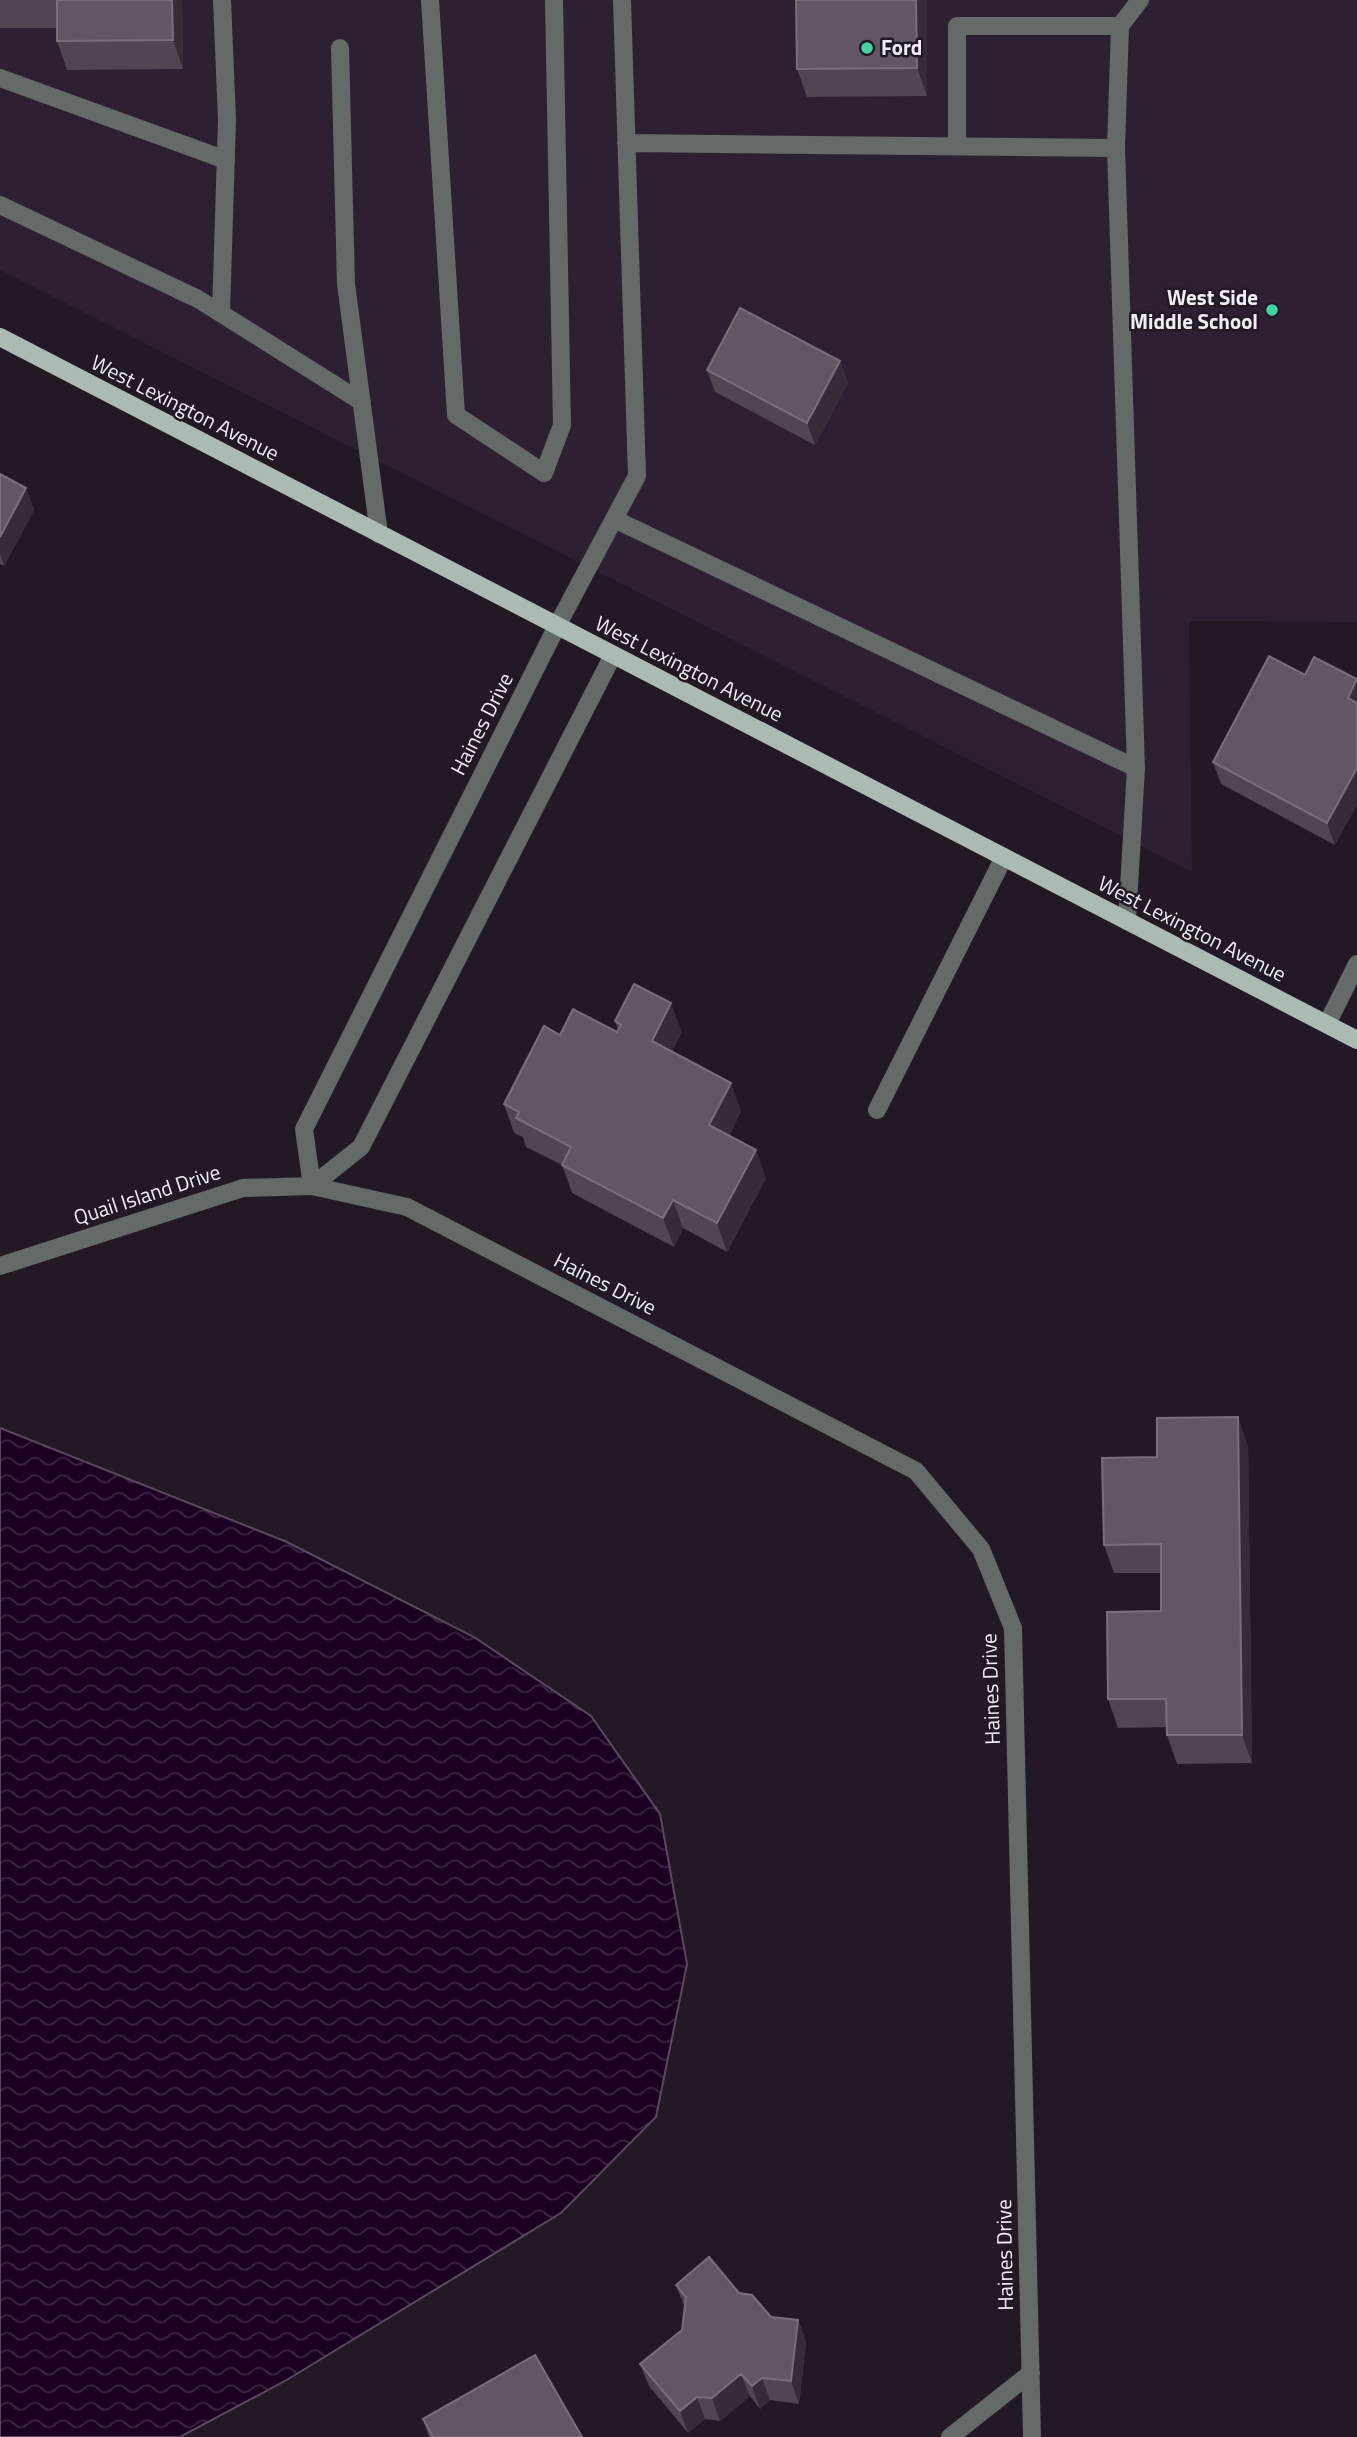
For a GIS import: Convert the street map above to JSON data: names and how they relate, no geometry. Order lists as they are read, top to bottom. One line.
{"streets":{"main road":["West Lexington Avenue"],"street":["Haines Drive","Quail Island Drive"]},"crossings":[["West Lexington Avenue","Haines Drive"],["Haines Drive","Quail Island Drive"]],"places":["Ford","West Side Middle School"]}
